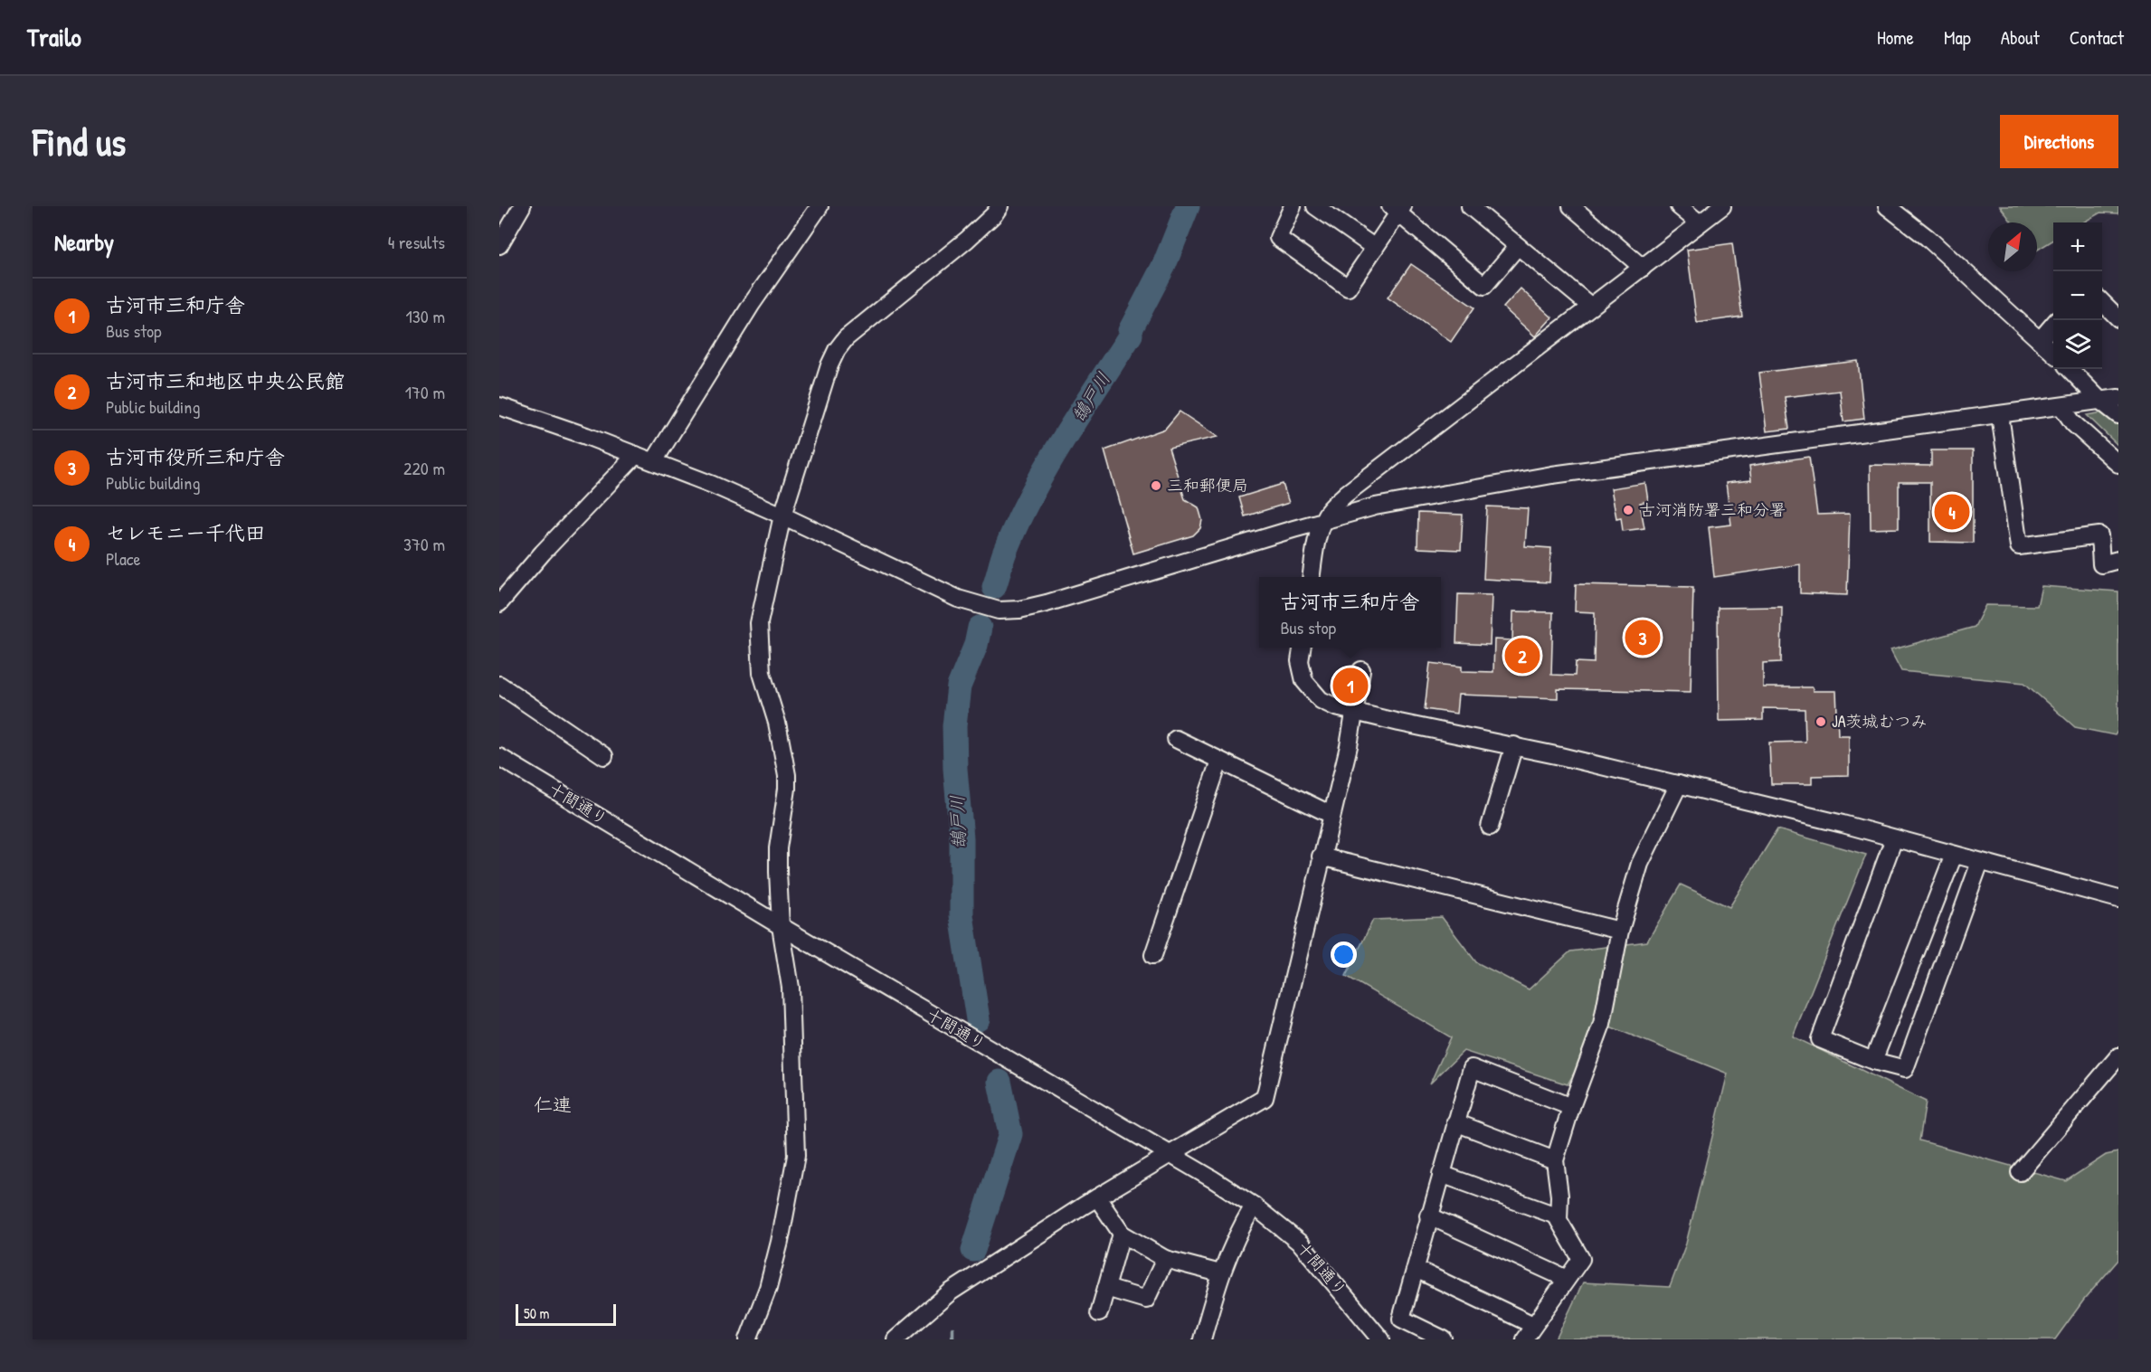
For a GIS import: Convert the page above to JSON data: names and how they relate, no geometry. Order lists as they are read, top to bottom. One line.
{"streets":{"street":["十間通り"]},"districts":["仁連"],"water":["鵠戸川"],"places":["三和郵便局","古河消防署三和分署","JA茨城むつみ"],"scale_bar":"50 m","north":"top right","page":{"header":"Trailo","nav":["Home","Map","About","Contact"],"buttons":"Directions","title":"Find us","heading":["Nearby","4 results"],"map_buttons":["+","−"],"list":[{"mark":"1","name":"古河市三和庁舎","note":"Bus stop","value":"130 m"},{"mark":"2","name":"古河市三和地区中央公民館","note":"Public building","value":"170 m"},{"mark":"3","name":"古河市役所三和庁舎","note":"Public building","value":"220 m"},{"mark":"4","name":"セレモニー千代田","note":"Place","value":"370 m"}],"pins":["4","3","2","1"],"popup":["古河市三和庁舎","Bus stop"],"scale":"50 m"}}
